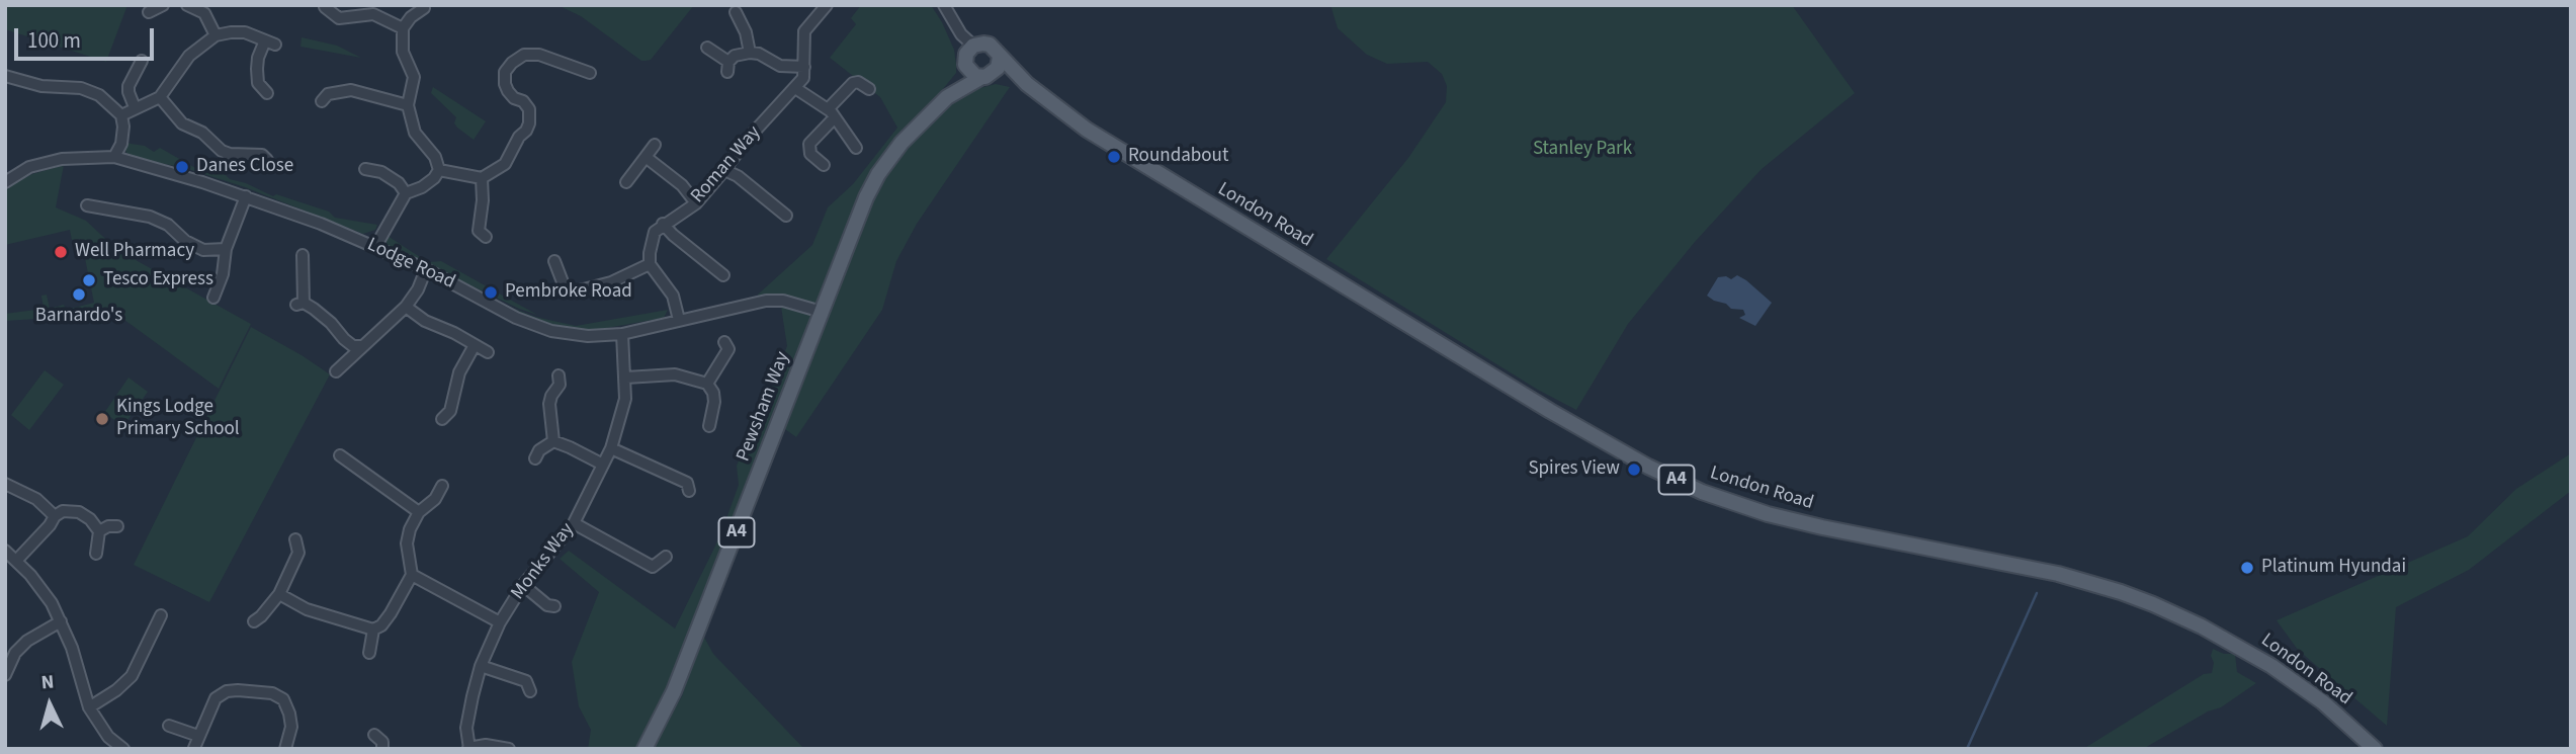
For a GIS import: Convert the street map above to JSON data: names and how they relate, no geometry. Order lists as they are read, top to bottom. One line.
{"streets":{"main road":["London Road","Pewsham Way","A4"],"street":["Roman Way","Lodge Road","Monks Way"]},"crossings":[["London Road","Pewsham Way"],["London Road","A4"],["Lodge Road","Pewsham Way"],["Lodge Road","Monks Way"],["Pewsham Way","A4"]],"parks":["Stanley Park"],"places":["Roundabout","Danes Close","Well Pharmacy","Tesco Express","Pembroke Road","Barnardo's","Kings Lodge Primary School","Spires View","Platinum Hyundai"],"scale_bar":"100 m","north":"top"}
